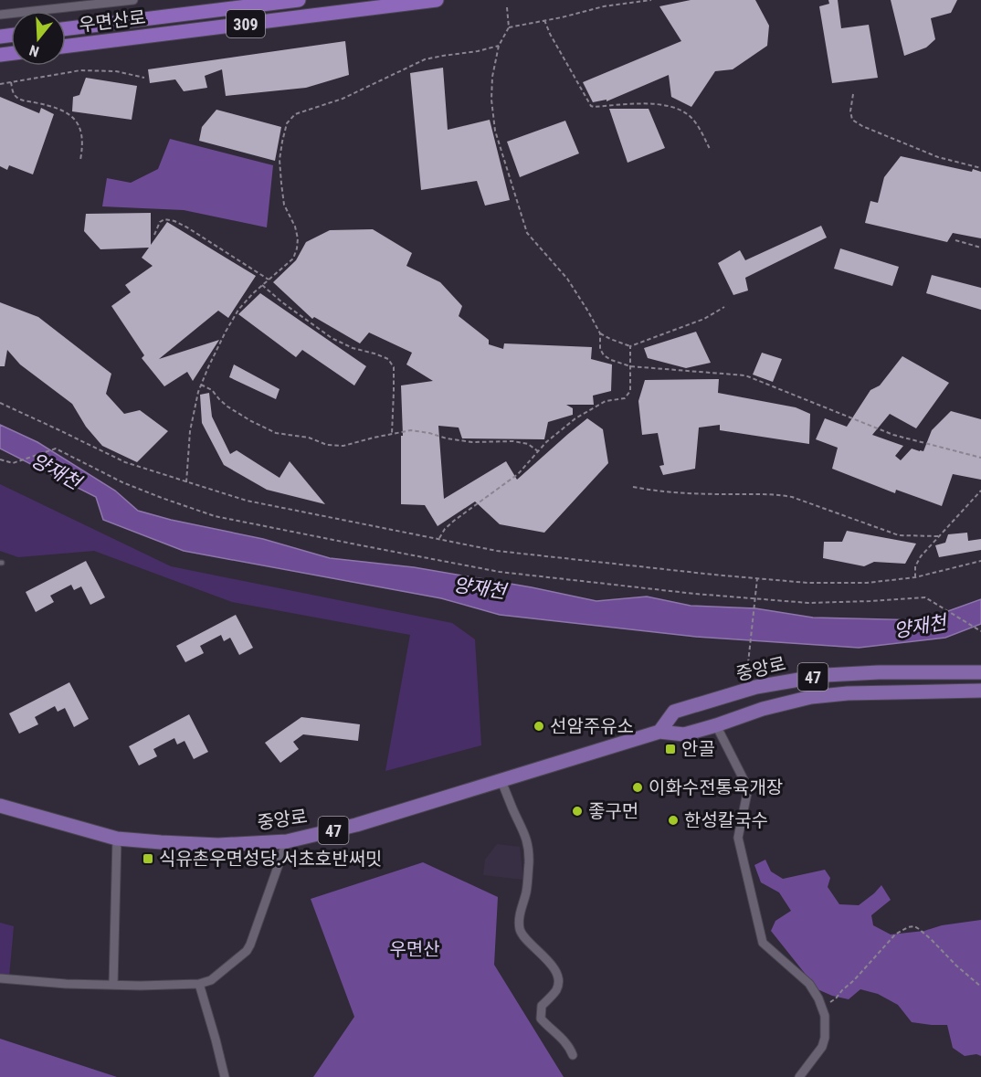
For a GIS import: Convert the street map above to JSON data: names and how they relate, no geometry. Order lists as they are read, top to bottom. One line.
{"streets":{"highway":["우면산로","309"],"main road":["중앙로","47"]},"water":["양재천"],"parks":["우면산"],"places":{"other":["선암주유소","이화수전통육개장","좋구먼","한성칼국수"],"transit":["안골","식유촌우면성당.서초호반써밋"]},"north":"bottom"}
